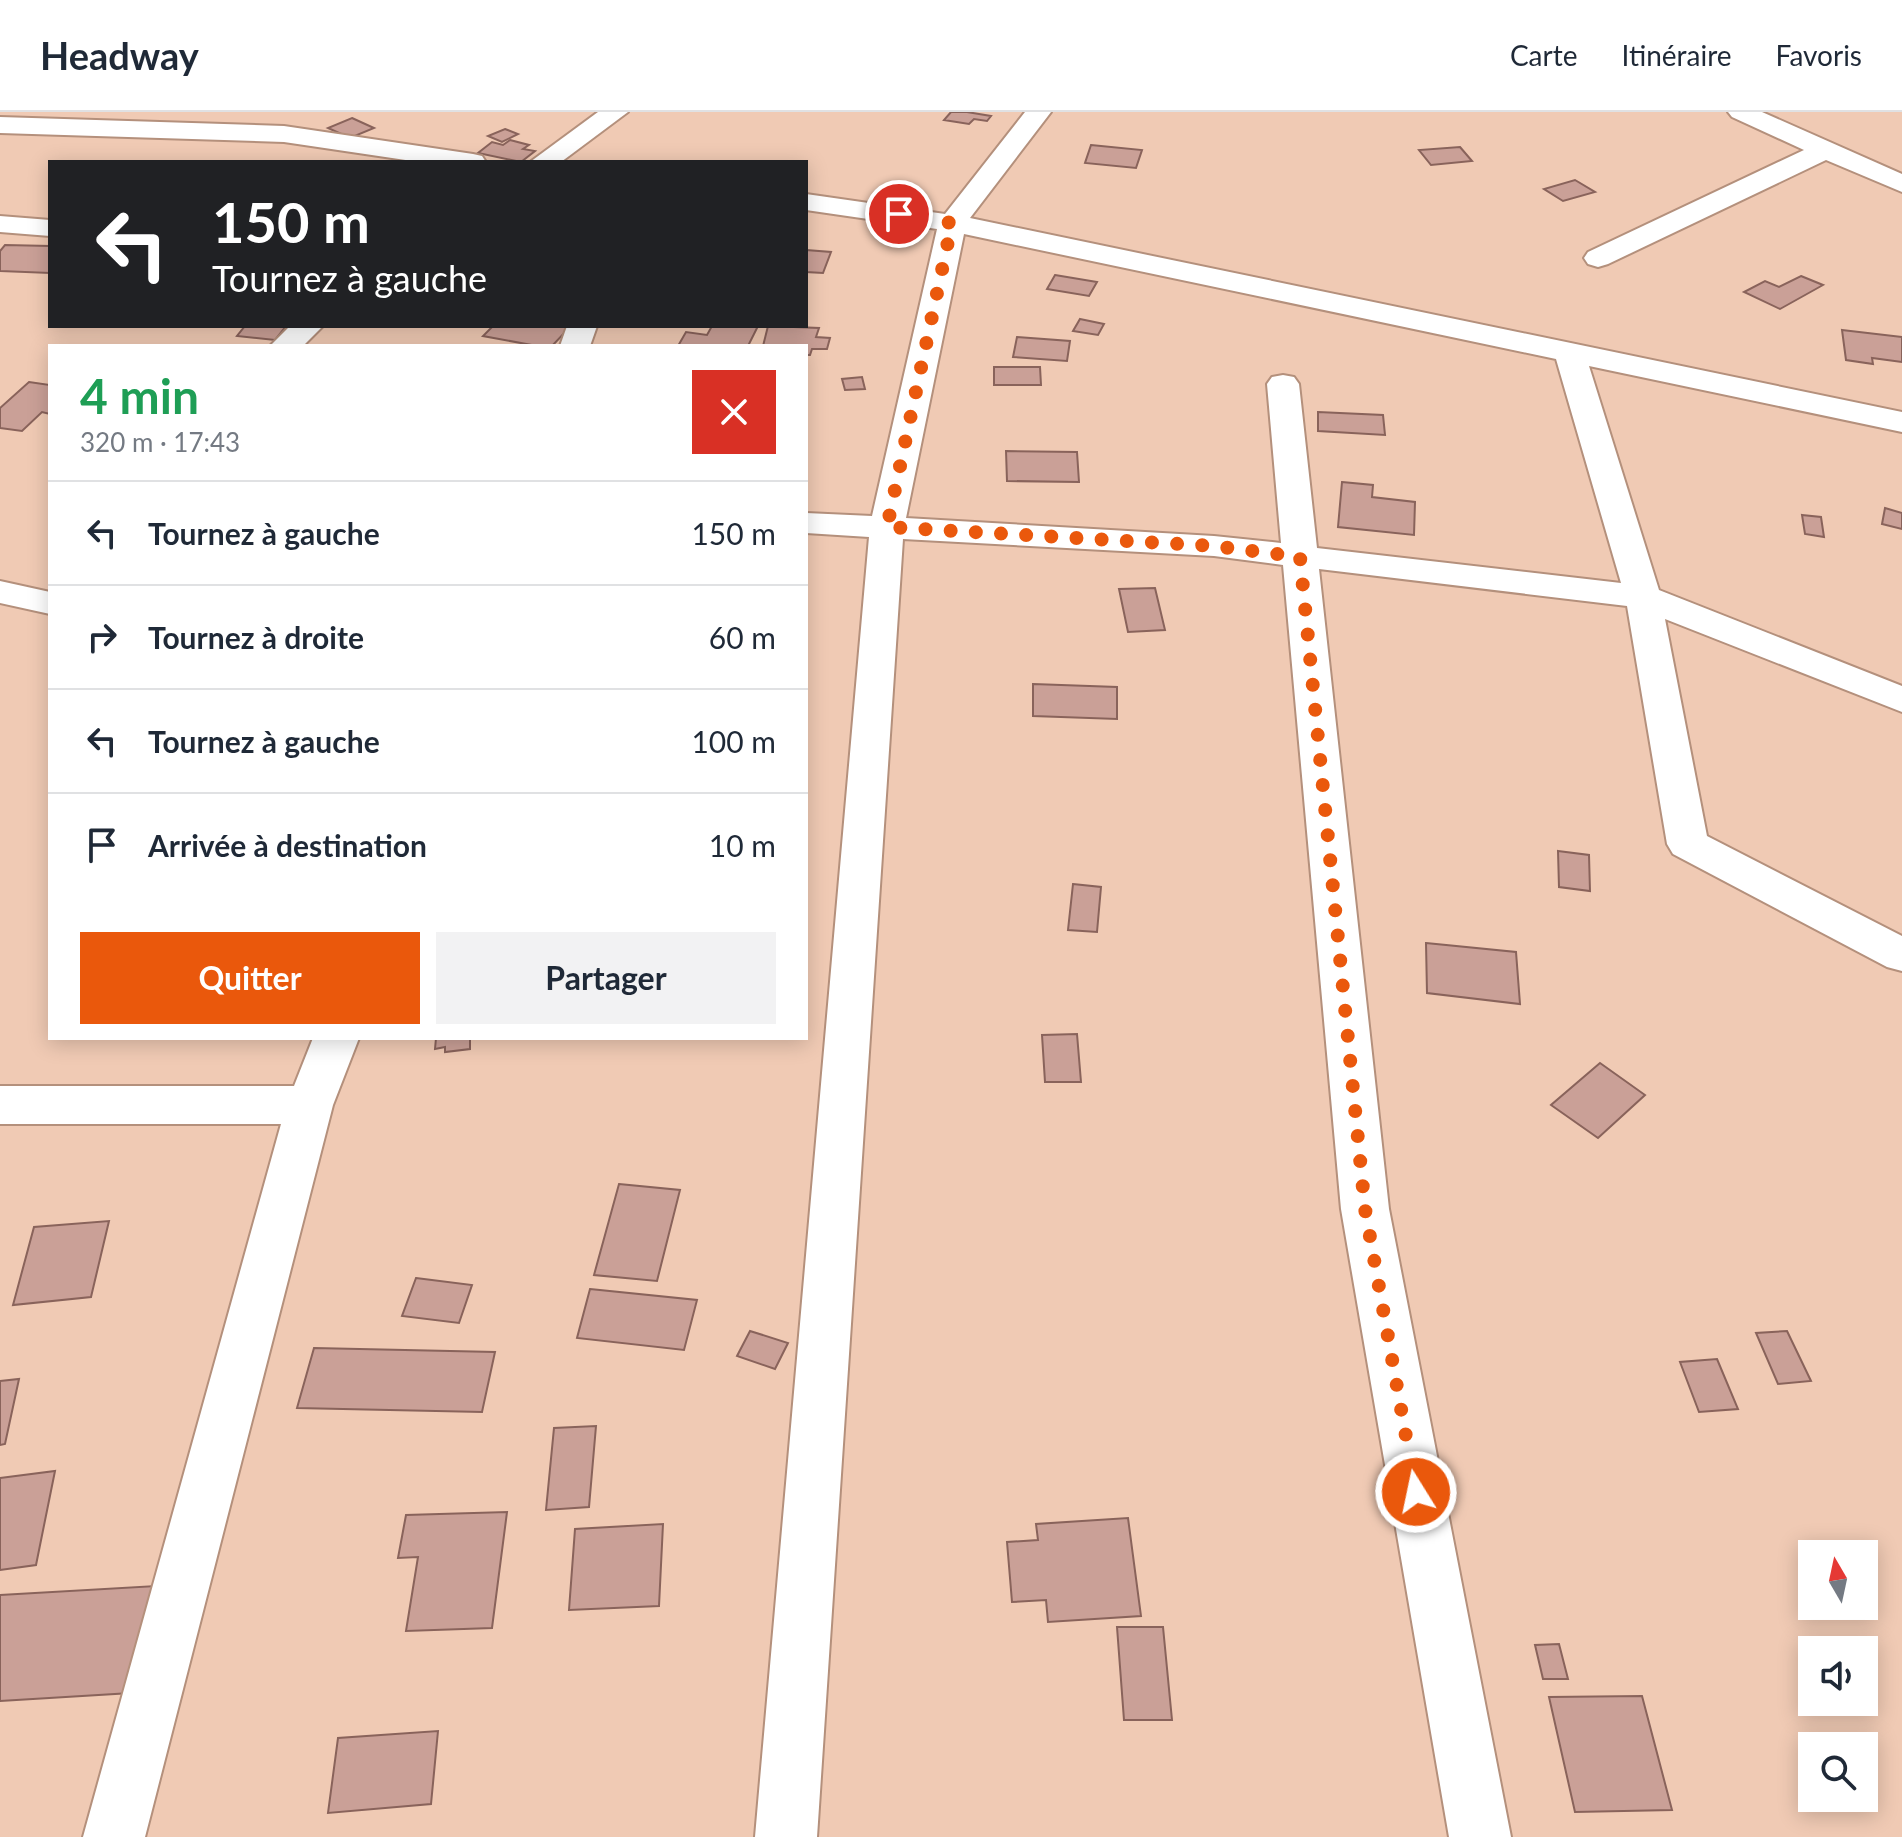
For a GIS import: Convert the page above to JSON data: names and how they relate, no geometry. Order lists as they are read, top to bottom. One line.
{"north":"top","page":{"header":"Headway","nav":["Carte","Itinéraire","Favoris"],"turn":["150 m","Tournez à gauche"],"heading":["4 min","320 m · 17:43"],"list":[{"name":"Tournez à gauche","value":"150 m"},{"name":"Tournez à droite","value":"60 m"},{"name":"Tournez à gauche","value":"100 m"},{"name":"Arrivée à destination","value":"10 m"}],"buttons":["Quitter","Partager"]}}
